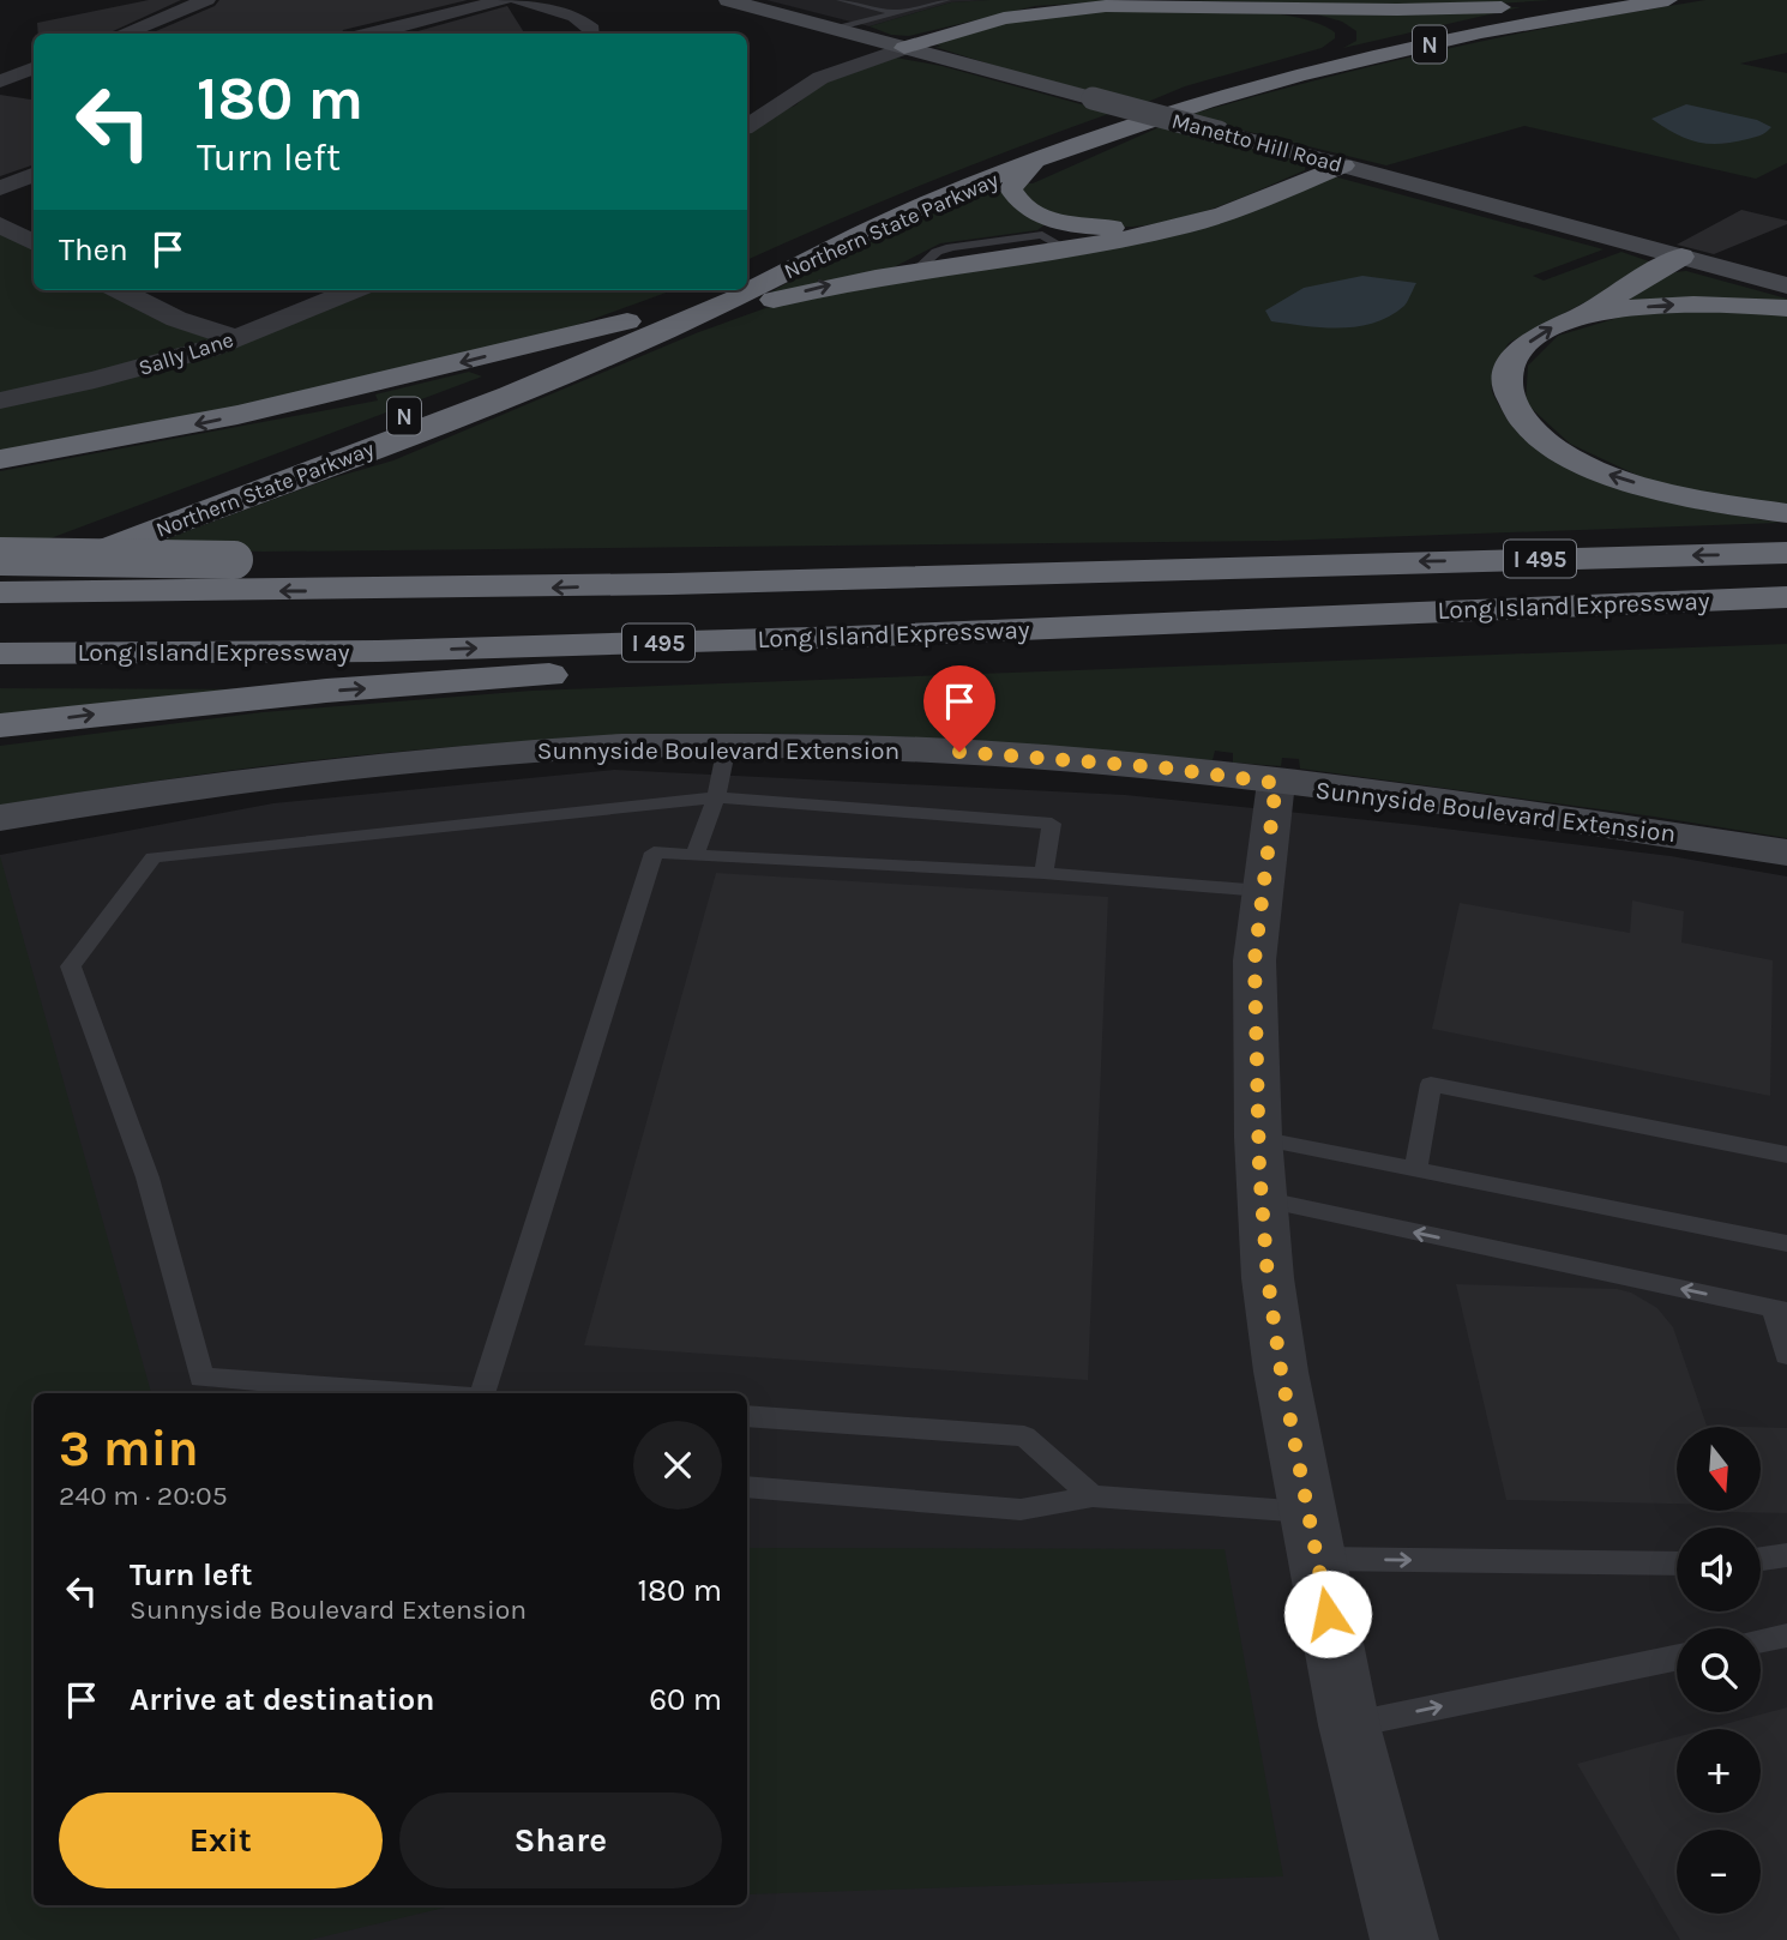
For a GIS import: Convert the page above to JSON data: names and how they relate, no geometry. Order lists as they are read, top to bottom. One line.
{"streets":{"highway":["N","Northern State Parkway","I 495","Long Island Expressway"],"main road":["Manetto Hill Road","Sunnyside Boulevard Extension"],"street":["Sally Lane"]},"crossings":[["Northern State Parkway","Long Island Expressway"]],"north":"bottom","page":{"turn":["180 m","Turn left"],"then":"Then","heading":["3 min","240 m · 20:05"],"map_buttons":["+","−"],"list":[{"name":"Turn left","note":"Sunnyside Boulevard Extension","value":"180 m"},{"name":"Arrive at destination","value":"60 m"}],"buttons":["Exit","Share"]}}
